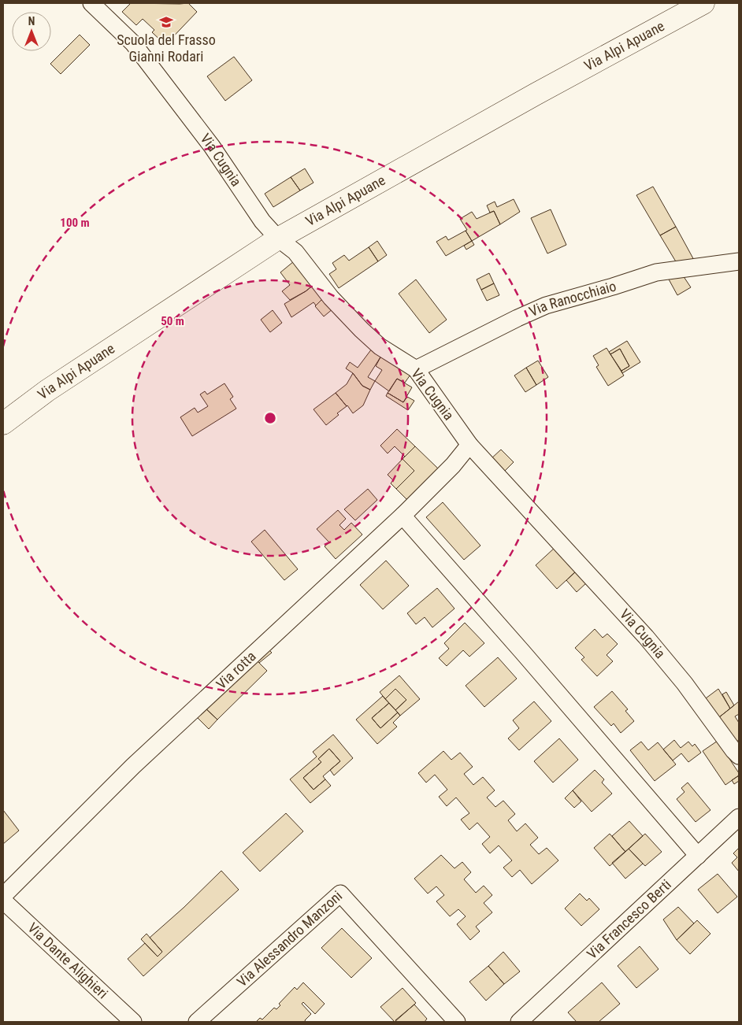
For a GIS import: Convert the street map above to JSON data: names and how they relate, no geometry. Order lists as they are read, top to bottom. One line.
{"streets":{"main road":["Via Alpi Apuane"],"street":["Via Cugnia","Via Ranocchiaio","Via rotta","Via Francesco Berti","Via Alessandro Manzoni","Via Dante Alighieri"]},"crossings":[["Via Alpi Apuane","Via Cugnia"],["Via Cugnia","Via Ranocchiaio"],["Via Cugnia","Via rotta"]],"places":{"school or university":["Scuola del Frasso Gianni Rodari"]},"north":"top","rings":["100 m","50 m"]}
